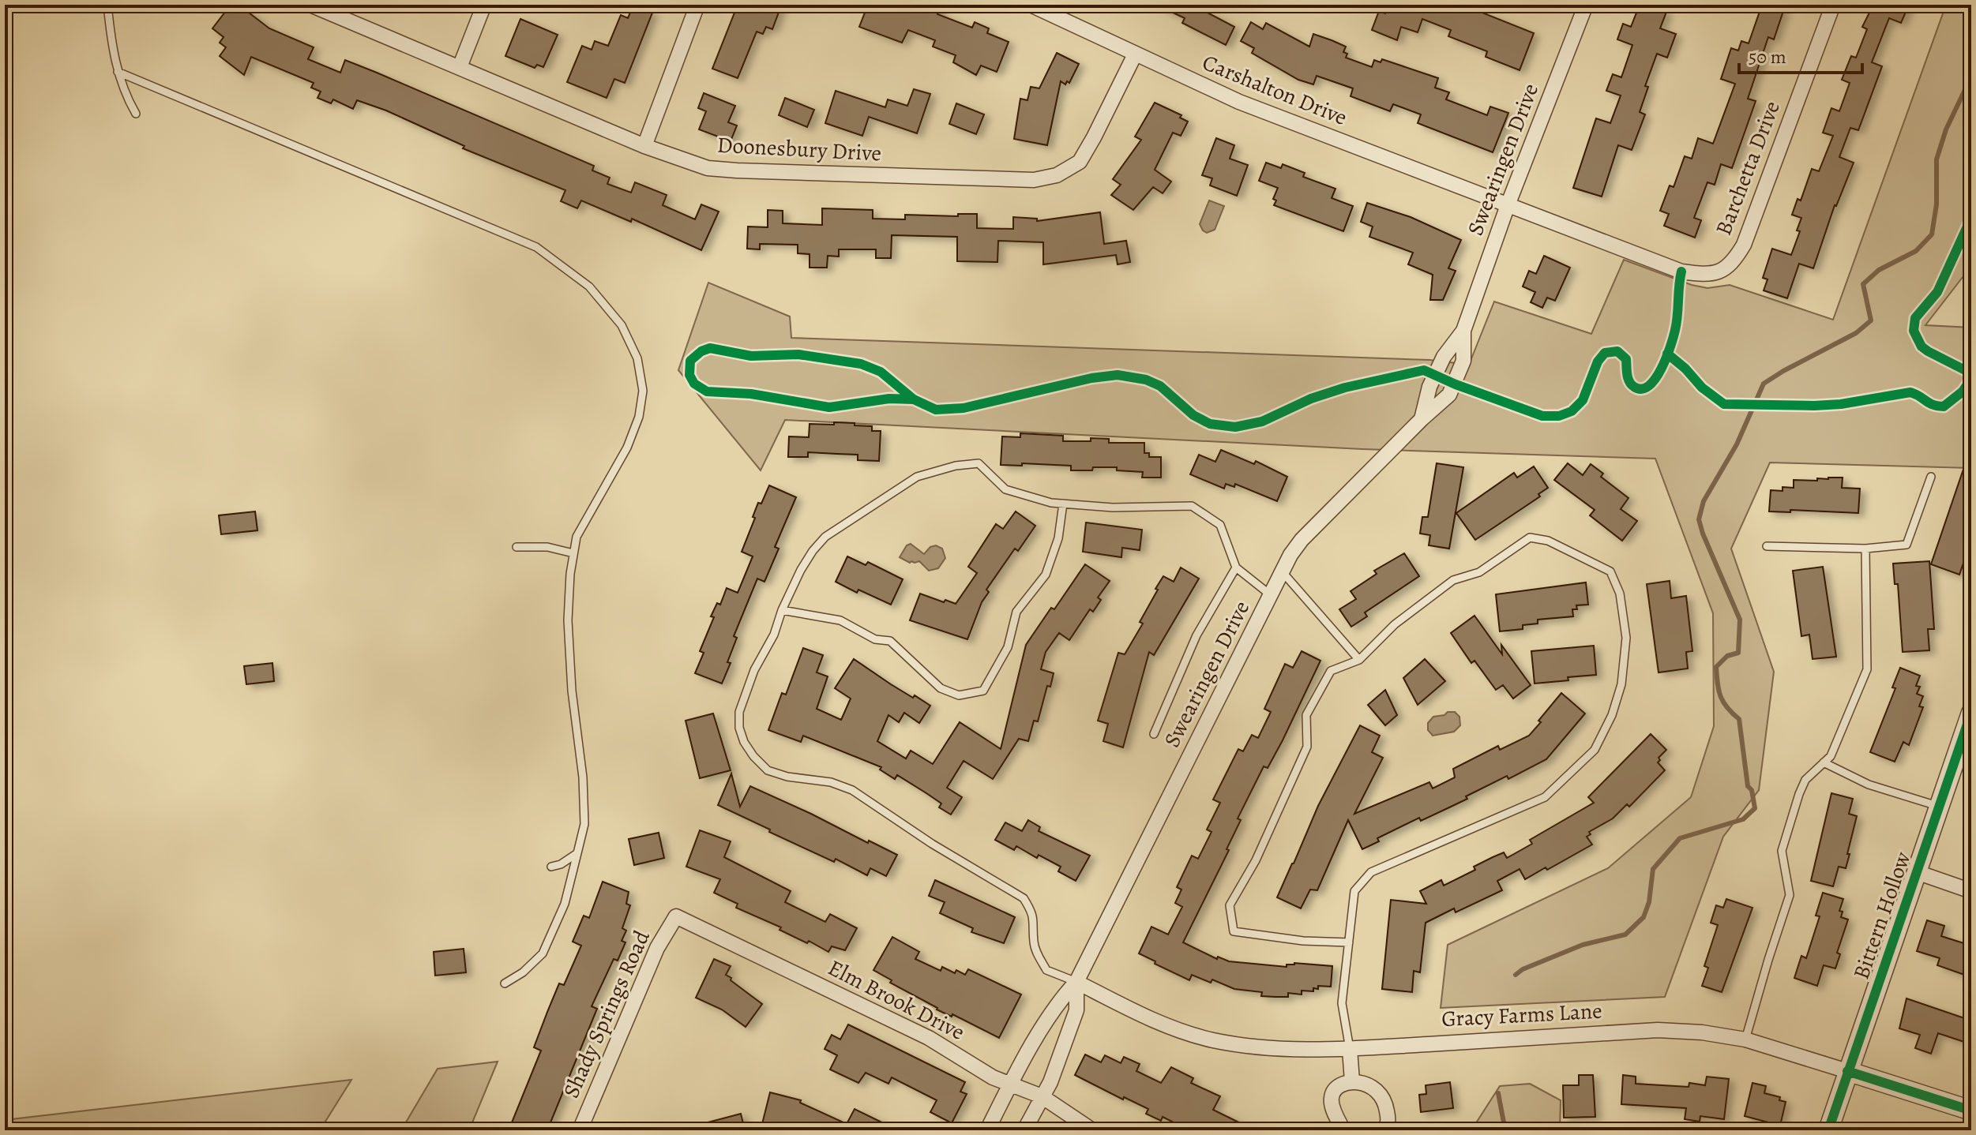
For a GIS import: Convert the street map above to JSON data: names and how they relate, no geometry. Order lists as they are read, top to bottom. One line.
{"streets":{"street":["Carshalton Drive","Doonesbury Drive","Swearingen Drive","Barchetta Drive","Bittern Hollow","Elm Brook Drive","Shady Springs Road","Gracy Farms Lane"]},"crossings":[["Carshalton Drive","Doonesbury Drive"],["Carshalton Drive","Swearingen Drive"],["Carshalton Drive","Barchetta Drive"],["Swearingen Drive","Barchetta Drive"],["Swearingen Drive","Elm Brook Drive"],["Swearingen Drive","Gracy Farms Lane"],["Bittern Hollow","Gracy Farms Lane"],["Elm Brook Drive","Shady Springs Road"]],"scale_bar":"50 m"}
